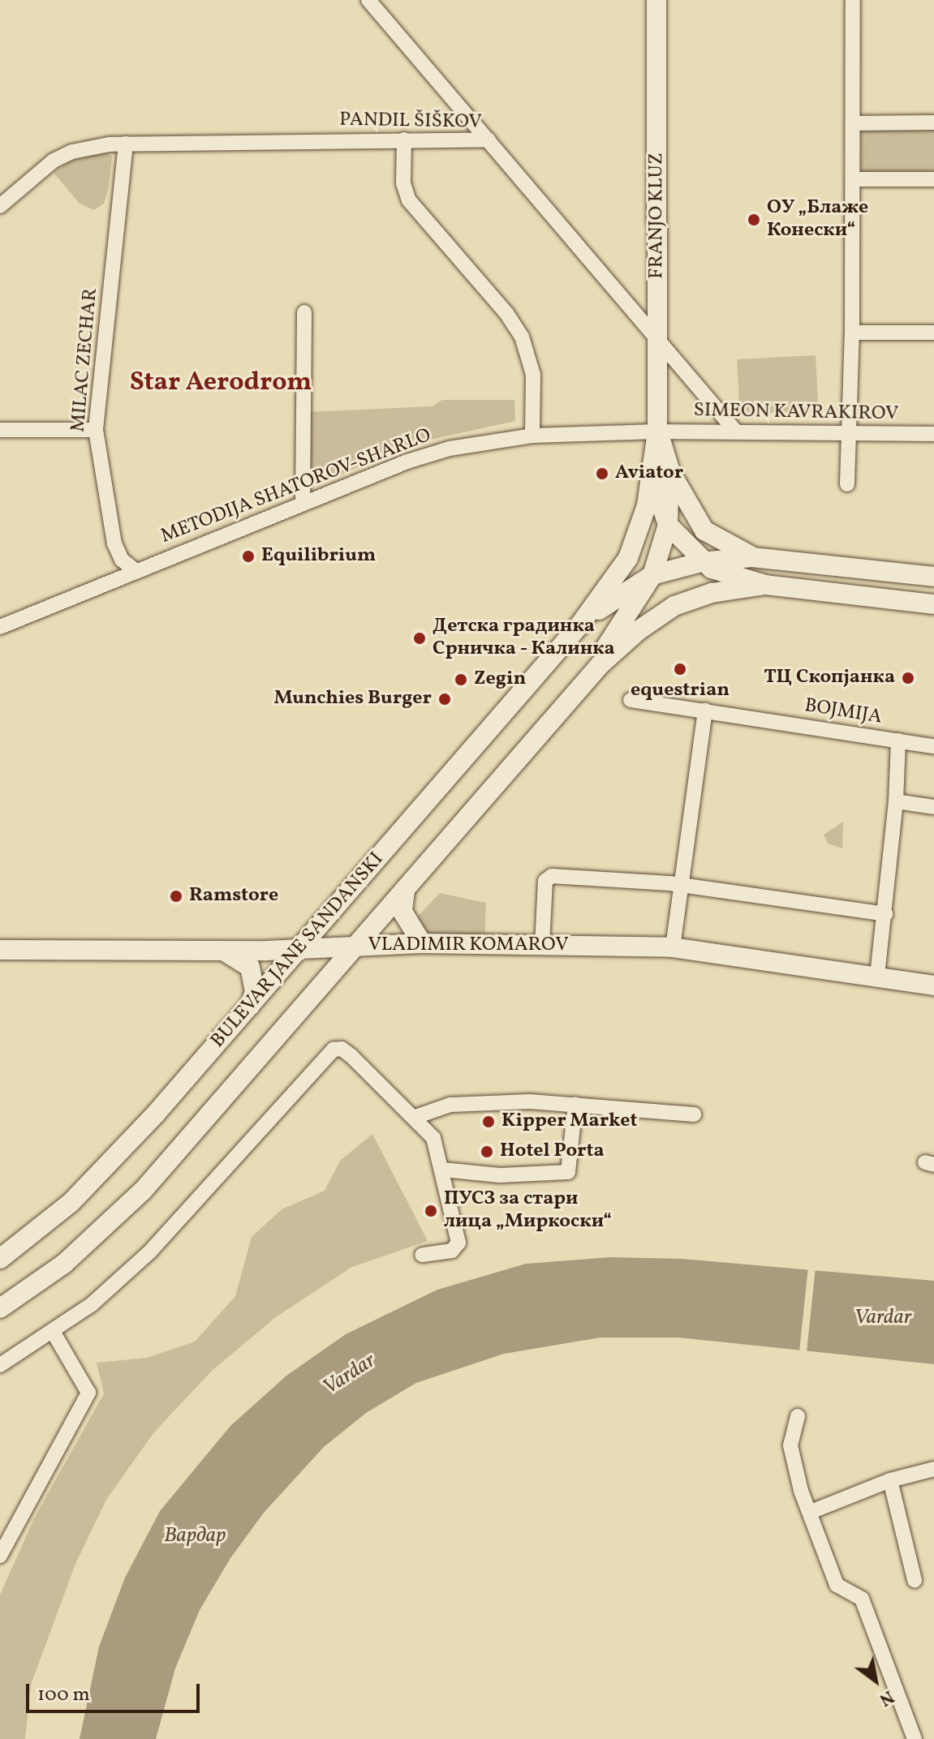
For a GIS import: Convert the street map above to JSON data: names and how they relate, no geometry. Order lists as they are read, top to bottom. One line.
{"streets":{"street":["PANDIL ŠIŠKOV","FRANJO KLUZ","MILAC ZECHAR","SIMEON KAVRAKIROV","METODIJA SHATOROV-SHARLO","BOJMIJA","VLADIMIR KOMAROV","BULEVAR JANE SANDANSKI"]},"crossings":[["PANDIL ŠIŠKOV","FRANJO KLUZ"],["PANDIL ŠIŠKOV","MILAC ZECHAR"],["PANDIL ŠIŠKOV","SIMEON KAVRAKIROV"],["FRANJO KLUZ","SIMEON KAVRAKIROV"],["FRANJO KLUZ","METODIJA SHATOROV-SHARLO"],["FRANJO KLUZ","BULEVAR JANE SANDANSKI"],["MILAC ZECHAR","METODIJA SHATOROV-SHARLO"],["SIMEON KAVRAKIROV","METODIJA SHATOROV-SHARLO"],["VLADIMIR KOMAROV","BULEVAR JANE SANDANSKI"]],"districts":["Star Aerodrom"],"water":["Vardar","Вардар"],"places":["ОУ „Блаже Конески“","Aviator","Equilibrium","Детска градинка Срничка - Калинка","equestrian","ТЦ Скопјанка","Zegin","Munchies Burger","Ramstore","Kipper Market","Hotel Porta","ПУСЗ за стари лица „Миркоски“"],"scale_bar":"100 m","north":"bottom right"}
